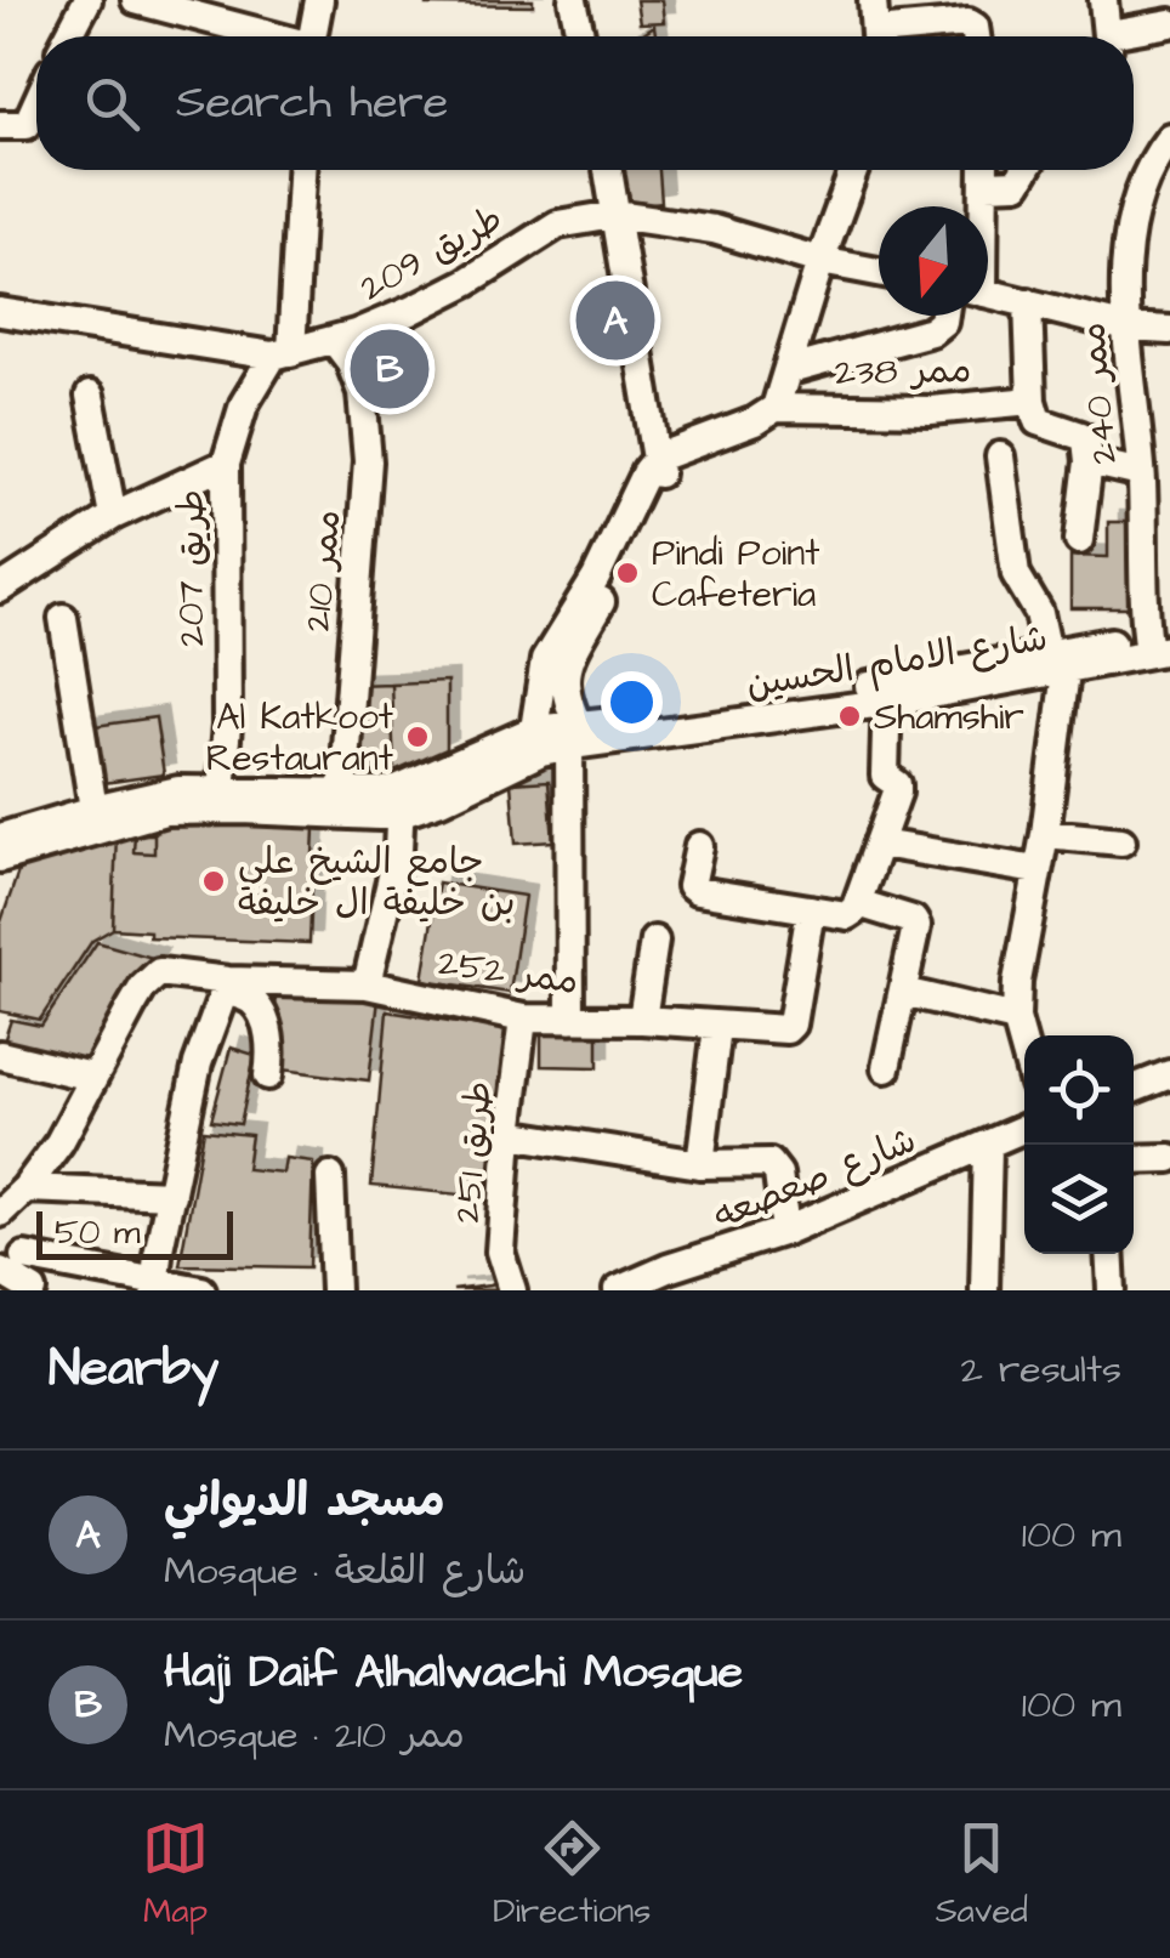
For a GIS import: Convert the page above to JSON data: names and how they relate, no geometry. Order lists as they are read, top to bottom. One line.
{"streets":{"street":["طريق 209","ممر 238","ممر 240","طريق 207","ممر 210","شارع الامام الحسين","ممر 252","طريق 251","شارع صعصعه"]},"crossings":[["طريق 209","طريق 207"],["طريق 209","ممر 210"],["ممر 240","شارع الامام الحسين"],["طريق 207","شارع الامام الحسين"],["ممر 210","شارع الامام الحسين"],["ممر 252","طريق 251"]],"places":["Pindi Point Cafeteria","Shamshir","Al Katkoot Restaurant","جامع الشيخ علي بن خليفة ال خليفة"],"scale_bar":"50 m","north":"bottom","page":{"search":"Search here","pins":["A","B"],"scale":"50 m","heading":["Nearby","2 results"],"list":[{"mark":"A","name":"مسجد الديواني","note":"Mosque · شارع القلعة","value":"100 m"},{"mark":"B","name":"Haji Daif Alhalwachi Mosque","note":"Mosque · ممر 210","value":"100 m"}],"nav":["Map","Directions","Saved"]}}
